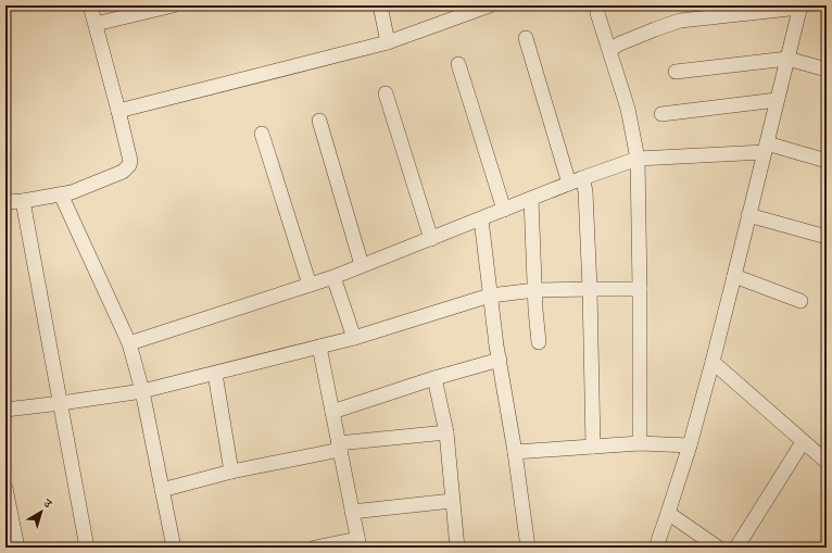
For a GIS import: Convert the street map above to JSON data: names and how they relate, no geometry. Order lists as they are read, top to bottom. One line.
{"north":"top right"}
